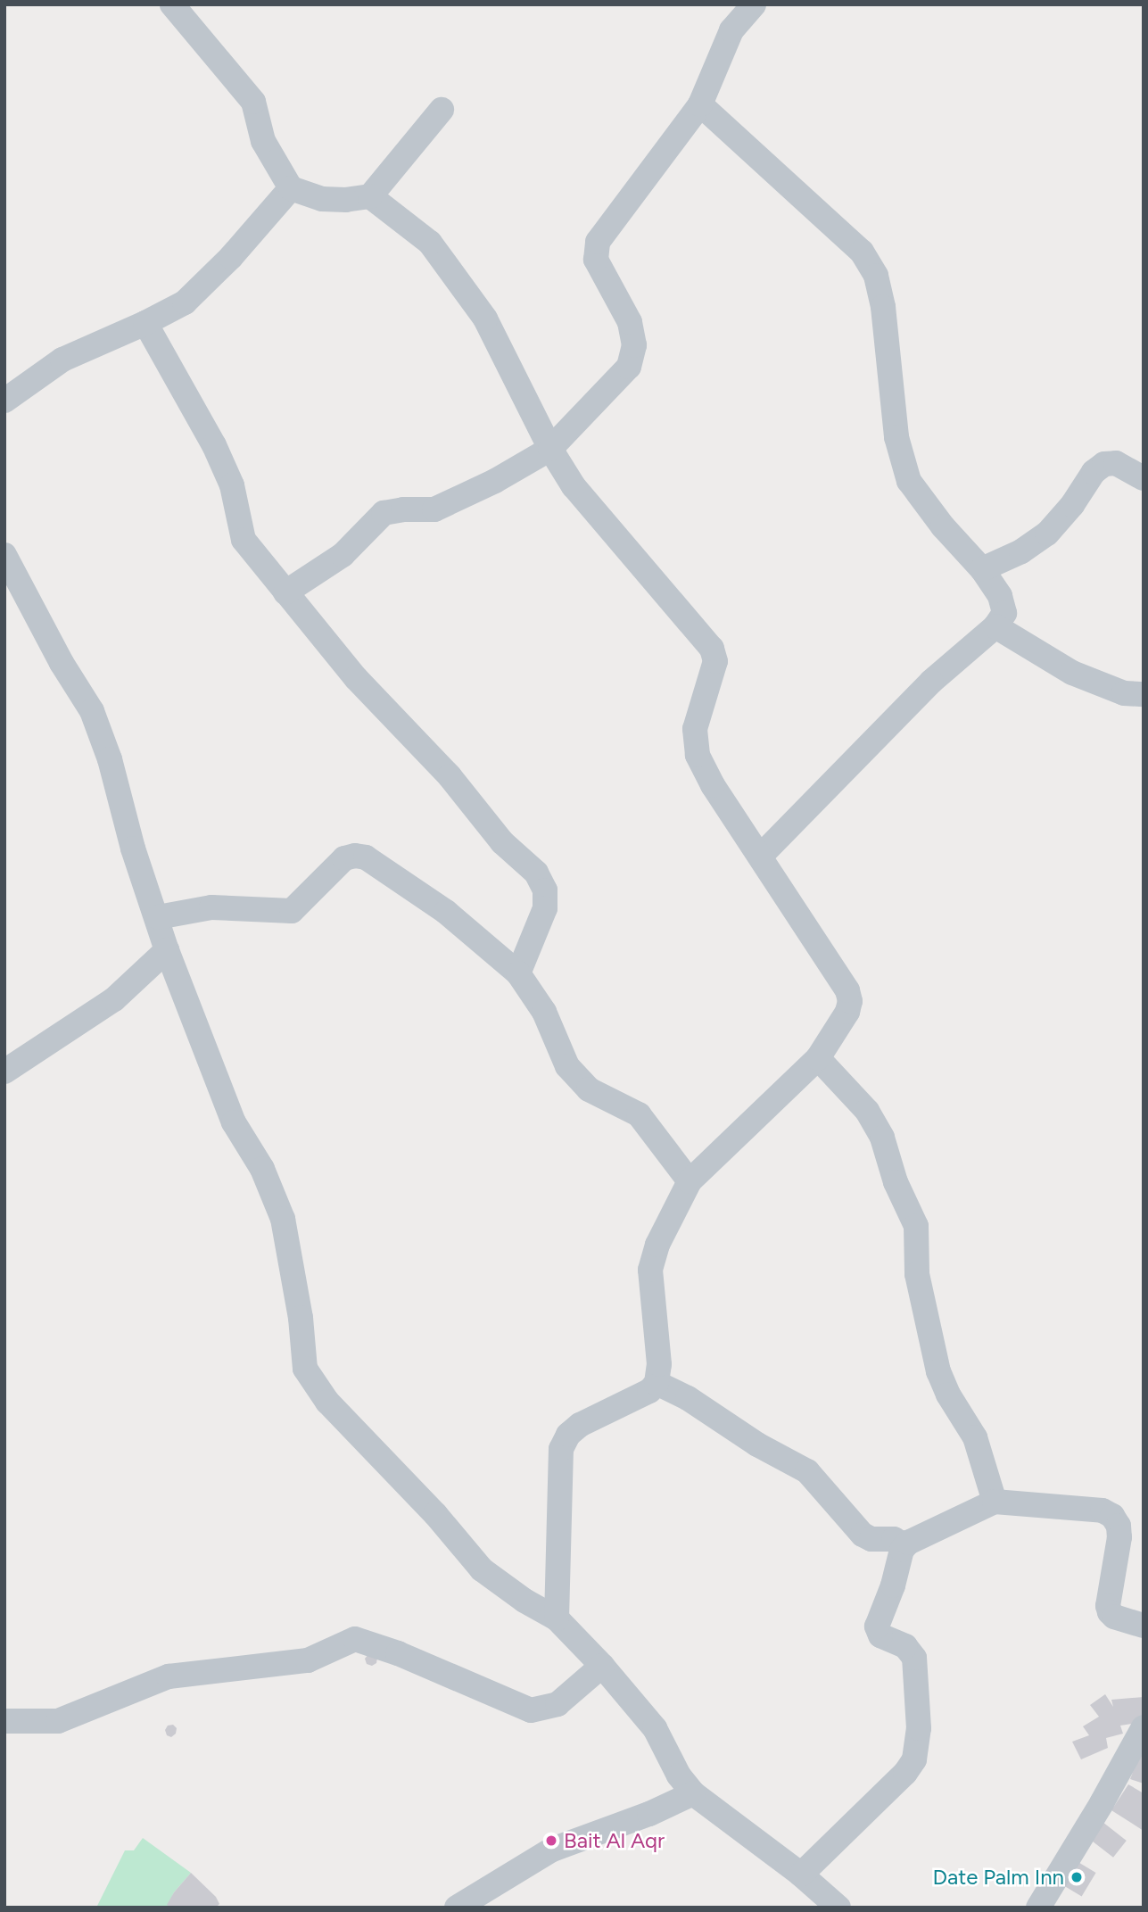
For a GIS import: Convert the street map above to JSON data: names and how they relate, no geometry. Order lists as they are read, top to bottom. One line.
{"places":["Bait Al Aqr","Date Palm Inn"]}
